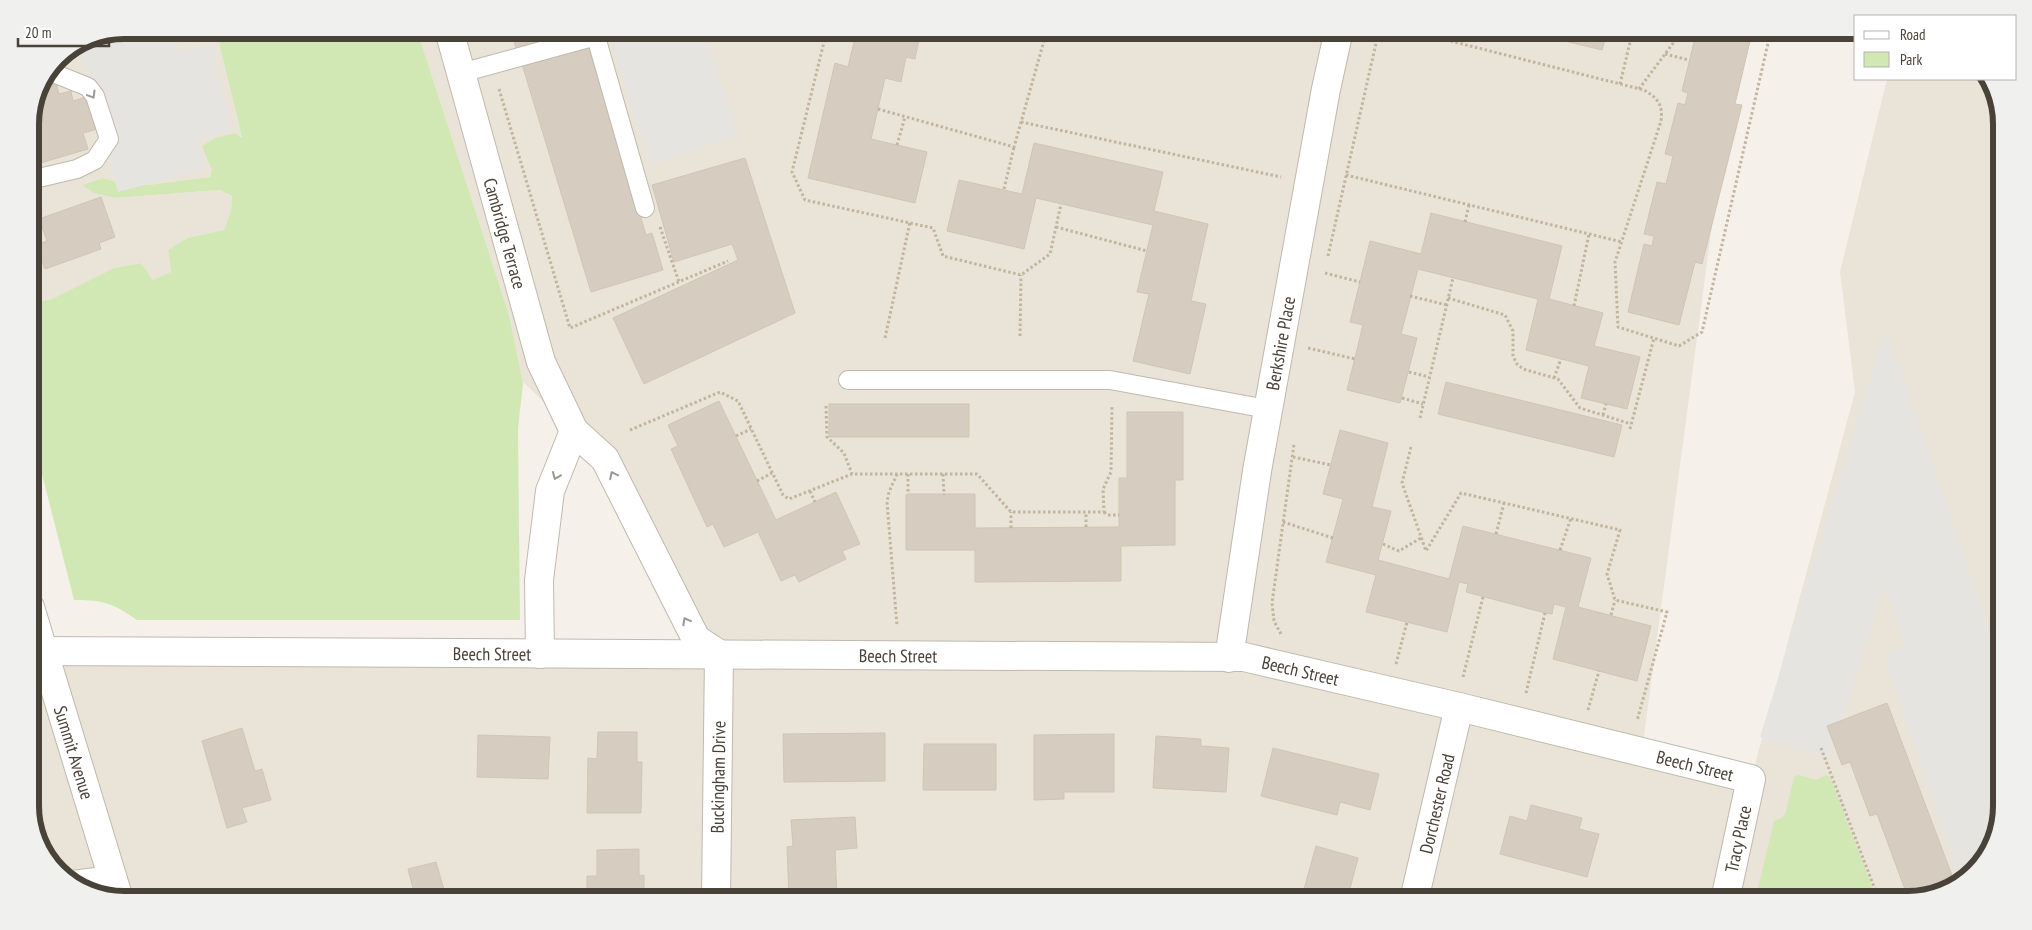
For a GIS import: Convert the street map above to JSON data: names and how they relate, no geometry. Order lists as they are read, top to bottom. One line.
{"streets":{"street":["Cambridge Terrace","Berkshire Place","Beech Street","Summit Avenue","Buckingham Drive","Dorchester Road","Tracy Place"]},"crossings":[["Cambridge Terrace","Beech Street"],["Cambridge Terrace","Buckingham Drive"],["Berkshire Place","Beech Street"],["Beech Street","Buckingham Drive"],["Beech Street","Dorchester Road"],["Beech Street","Tracy Place"]],"one_way":["Cambridge Terrace"],"legend":["Road","Park"],"scale_bar":"20 m"}
